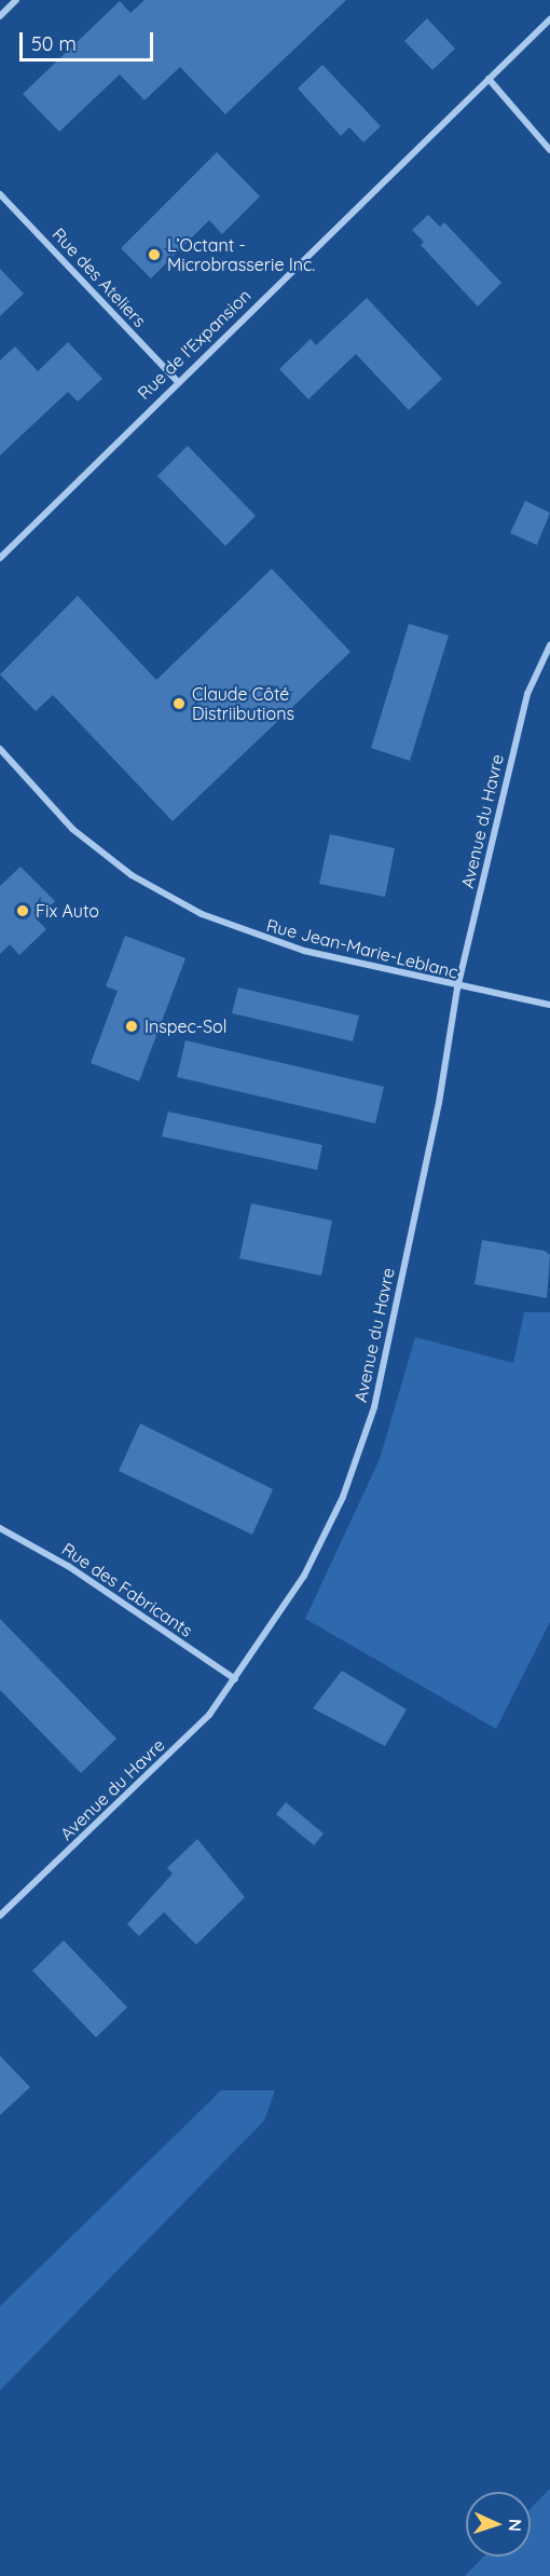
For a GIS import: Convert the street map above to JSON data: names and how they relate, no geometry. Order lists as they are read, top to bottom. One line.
{"streets":{"street":["Rue des Ateliers","Rue de l'Expansion","Avenue du Havre","Rue Jean-Marie-Leblanc","Rue des Fabricants"]},"crossings":[["Rue des Ateliers","Rue de l'Expansion"],["Avenue du Havre","Rue Jean-Marie-Leblanc"],["Avenue du Havre","Rue des Fabricants"]],"places":["L’Octant - Microbrasserie Inc.","Claude Côté Distriibutions","Fix Auto","Inspec-Sol"],"scale_bar":"50 m","north":"right"}
